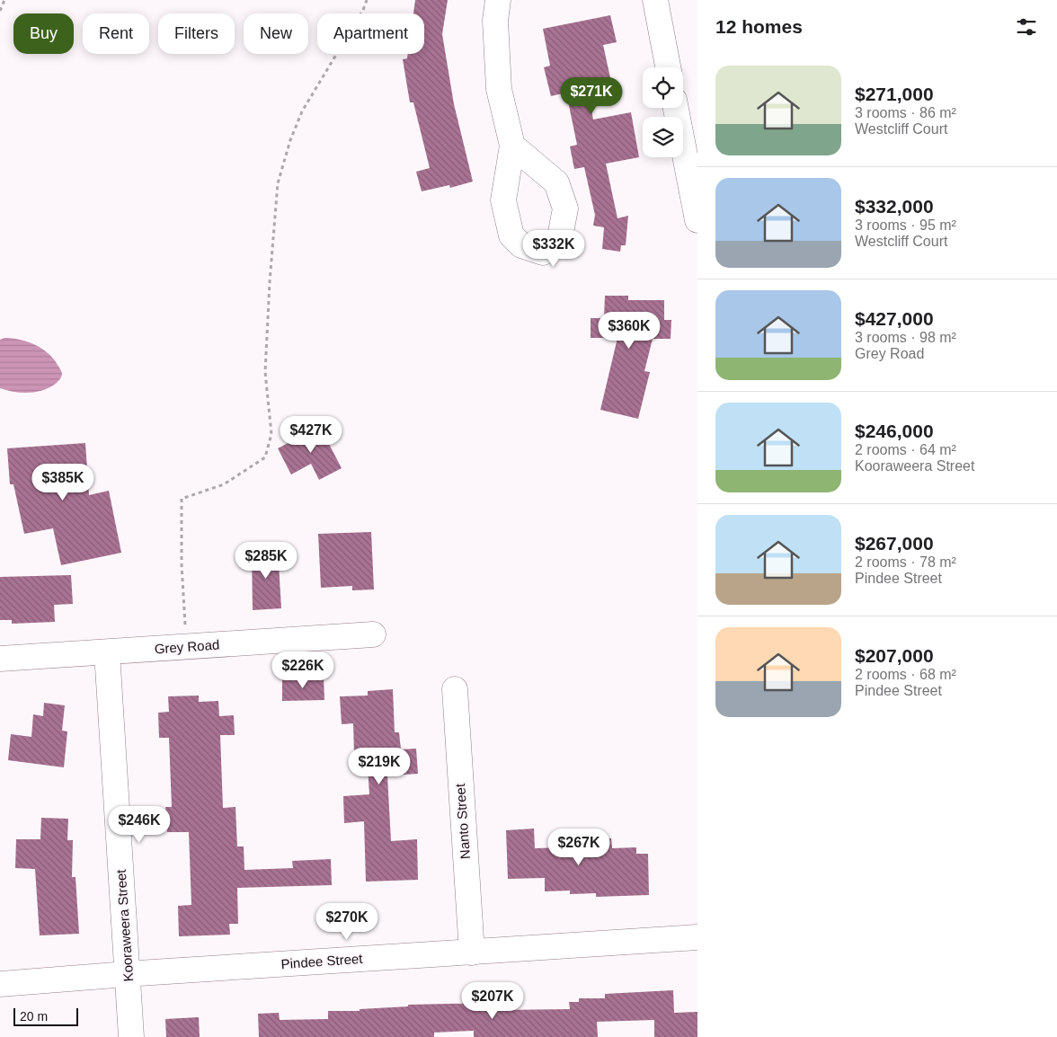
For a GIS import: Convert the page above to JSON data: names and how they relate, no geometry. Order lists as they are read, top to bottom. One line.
{"streets":{"street":["Grey Road","Nanto Street","Kooraweera Street","Pindee Street"]},"crossings":[["Grey Road","Kooraweera Street"],["Nanto Street","Pindee Street"],["Kooraweera Street","Pindee Street"]],"scale_bar":"20 m","page":{"heading":"12 homes","chip":["Buy","Rent","Filters","New","Apartment"],"list":[{"name":"$271,000","note":"3 rooms · 86 m² · Westcliff Court"},{"name":"$332,000","note":"3 rooms · 95 m² · Westcliff Court"},{"name":"$427,000","note":"3 rooms · 98 m² · Grey Road"},{"name":"$246,000","note":"2 rooms · 64 m² · Kooraweera Street"},{"name":"$267,000","note":"2 rooms · 78 m² · Pindee Street"},{"name":"$207,000","note":"2 rooms · 68 m² · Pindee Street"}],"price":["$271K","$332K","$360K","$427K","$385K","$285K","$226K","$219K","$246K","$267K","$270K","$207K"],"scale":"20 m"}}
